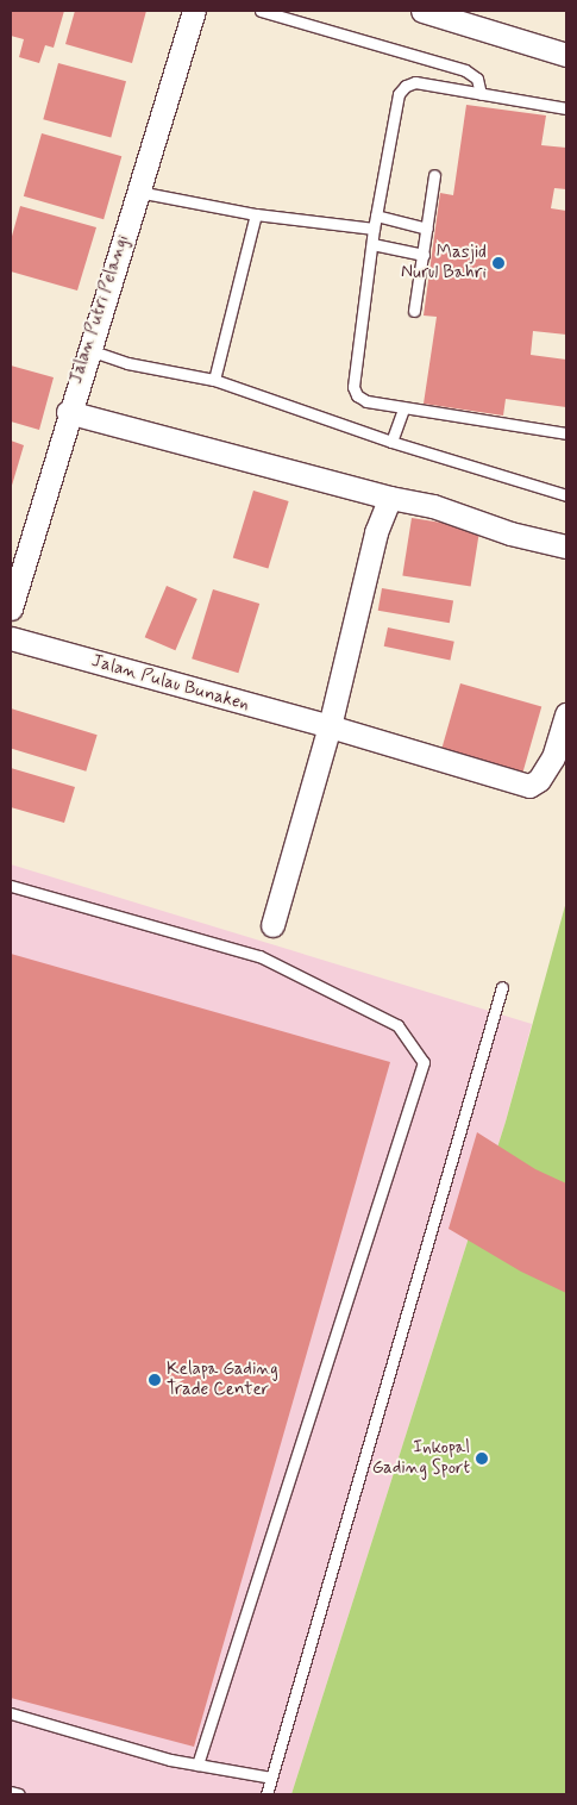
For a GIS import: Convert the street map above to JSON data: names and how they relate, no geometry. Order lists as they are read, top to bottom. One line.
{"streets":{"street":["Jalan Putri Pelangi","Jalan Pulau Bunaken"]},"places":["Masjid Nurul Bahri","Kelapa Gading Trade Center","Inkopal Gading Sport"]}
